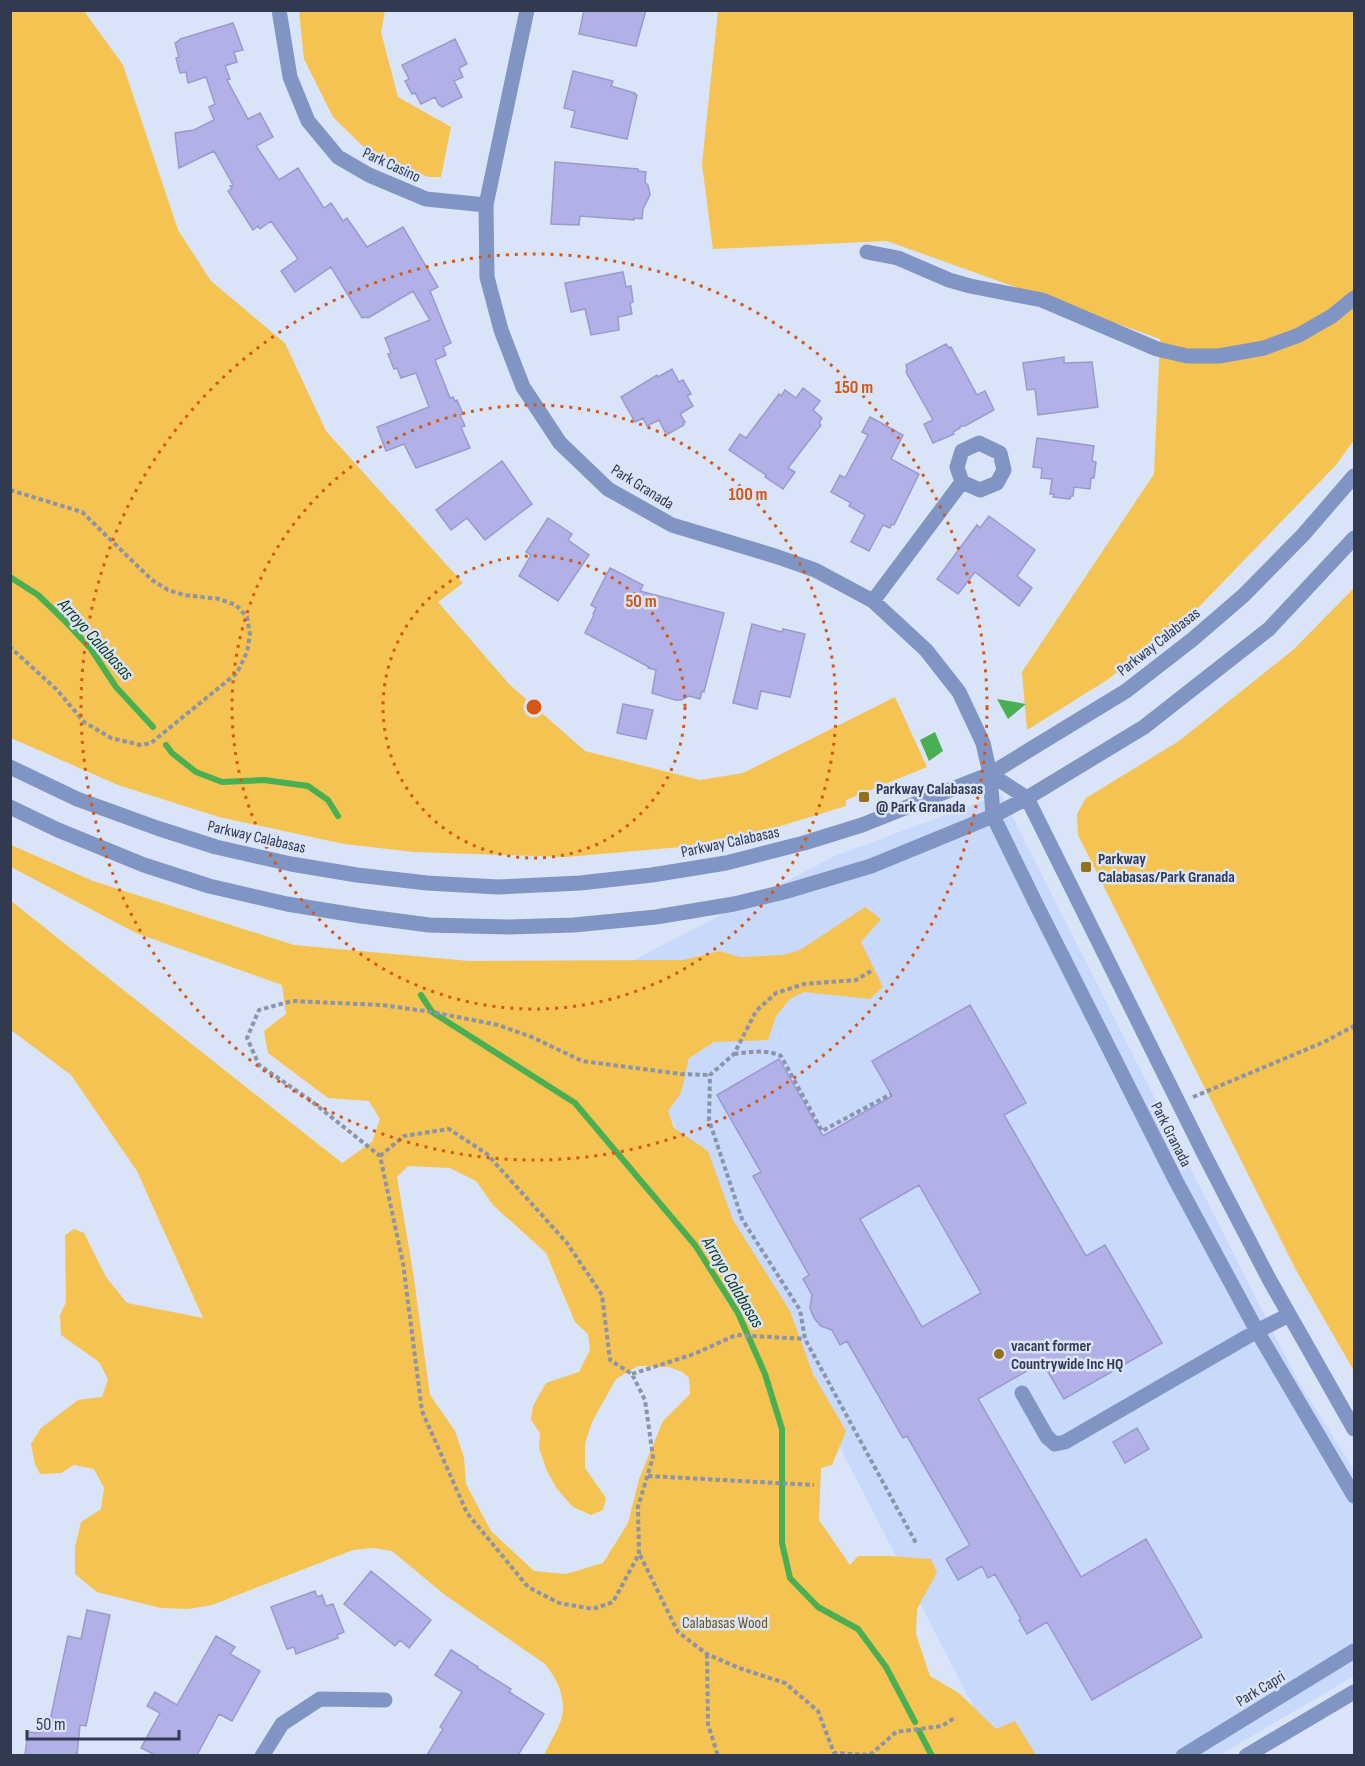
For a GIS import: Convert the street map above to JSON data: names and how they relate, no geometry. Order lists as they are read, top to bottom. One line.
{"streets":{"street":["Park Casino","Park Granada","Parkway Calabasas","Park Capri"]},"crossings":[["Park Casino","Park Granada"],["Park Granada","Parkway Calabasas"]],"water":["Arroyo Calabasas"],"parks":["Calabasas Wood"],"places":{"transit":["Parkway Calabasas @ Park Granada","Parkway Calabasas/Park Granada"],"other":["vacant former Countrywide Inc HQ"]},"scale_bar":"50 m","rings":["150 m","100 m","50 m"]}
